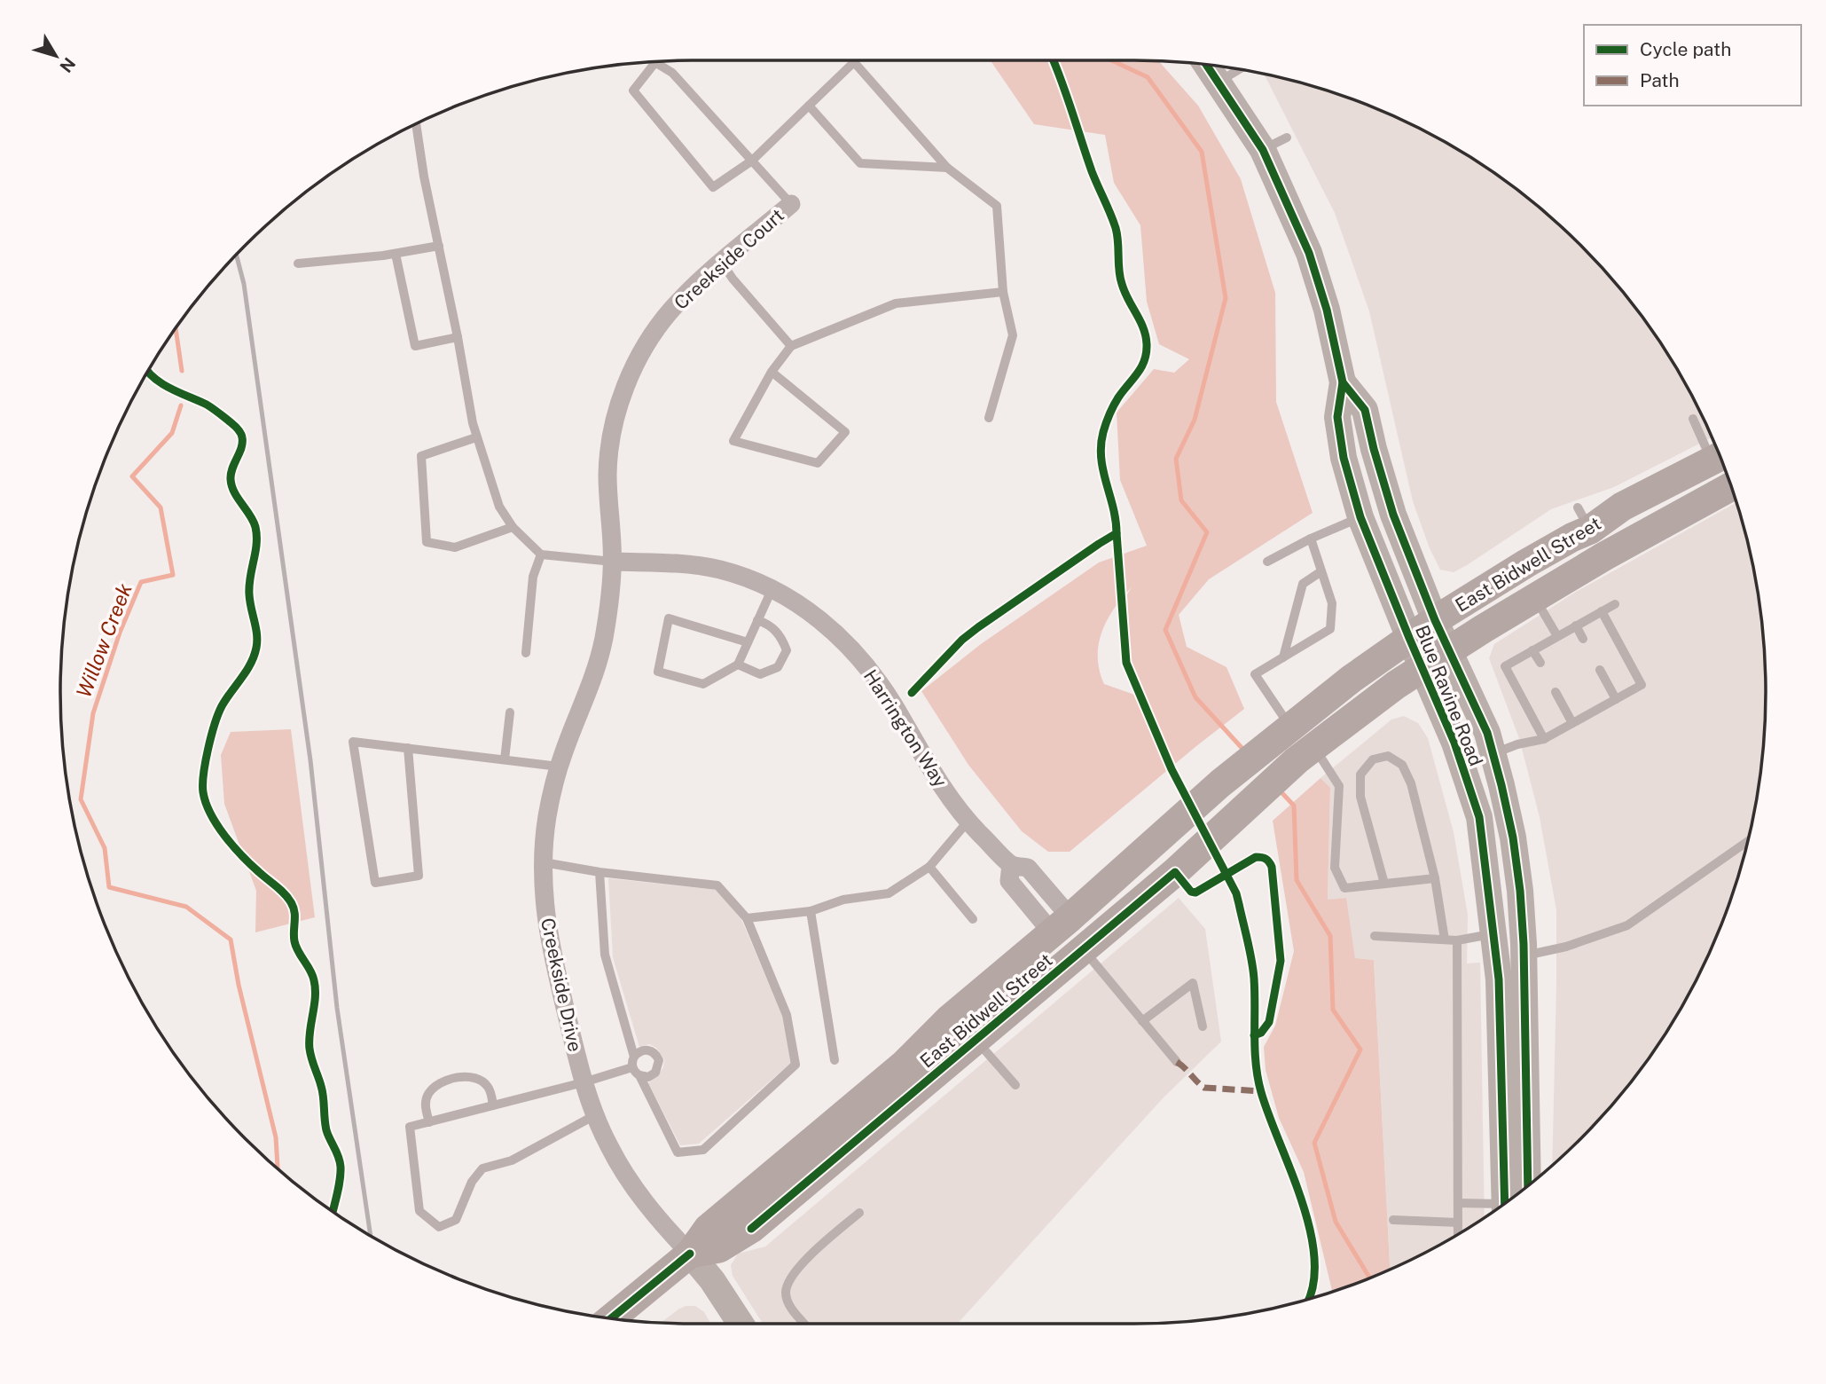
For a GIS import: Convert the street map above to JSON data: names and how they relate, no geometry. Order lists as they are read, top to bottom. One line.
{"streets":{"main road":["East Bidwell Street","Blue Ravine Road","Creekside Drive"],"street":["Creekside Court","Harrington Way"]},"crossings":[["Creekside Court","Harrington Way"],["Creekside Court","Creekside Drive"],["East Bidwell Street","Blue Ravine Road"],["East Bidwell Street","Harrington Way"],["East Bidwell Street","Creekside Drive"],["Harrington Way","Creekside Drive"]],"water":["Willow Creek"],"legend":["Cycle path","Path"],"north":"bottom right"}
